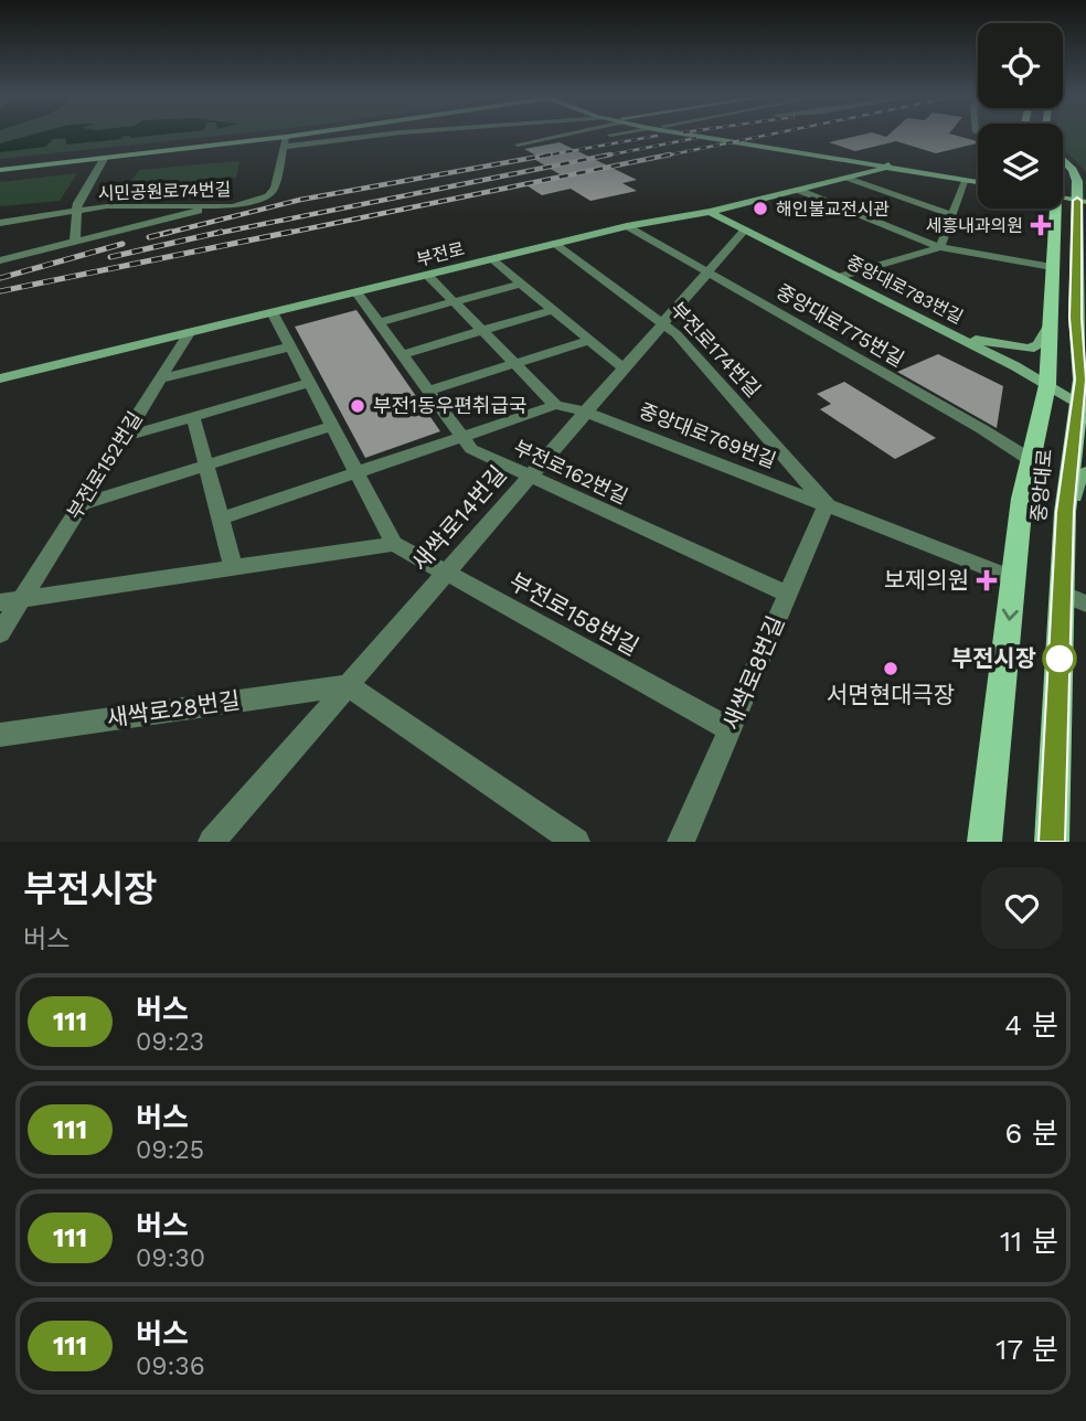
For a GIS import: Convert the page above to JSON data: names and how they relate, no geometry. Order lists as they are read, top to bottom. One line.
{"streets":{"main road":["부전로","중앙대로783번길","중앙대로"],"street":["시민공원로74번길","중앙대로775번길","부전로174번길","중앙대로769번길","부전로152번길","부전로162번길","새싹로14번길","부전로158번길","새싹로8번길","새싹로28번길"]},"crossings":[["부전로","중앙대로783번길"],["부전로","중앙대로775번길"],["부전로","부전로174번길"],["부전로","부전로152번길"],["부전로","부전로162번길"],["중앙대로783번길","중앙대로"],["중앙대로783번길","새싹로14번길"],["중앙대로775번길","중앙대로"],["중앙대로775번길","새싹로14번길"],["부전로174번길","중앙대로769번길"],["부전로174번길","새싹로14번길"],["부전로174번길","새싹로8번길"],["중앙대로769번길","중앙대로"],["중앙대로769번길","새싹로14번길"],["중앙대로769번길","새싹로8번길"],["부전로162번길","새싹로14번길"],["부전로162번길","새싹로8번길"],["새싹로14번길","부전로158번길"],["새싹로14번길","새싹로28번길"],["부전로158번길","새싹로8번길"]],"places":{"other":["해인불교전시관","부전1동우편취급국","부전시장","서면현대극장"],"health":["세흥내과의원","보제의원"]},"lines":["bus line 111"],"page":{"heading":["부전시장","버스"],"list":[{"mark":"111","name":"버스","note":"09:23","value":"4 분"},{"mark":"111","name":"버스","note":"09:25","value":"6 분"},{"mark":"111","name":"버스","note":"09:30","value":"11 분"},{"mark":"111","name":"버스","note":"09:36","value":"17 분"}]}}
